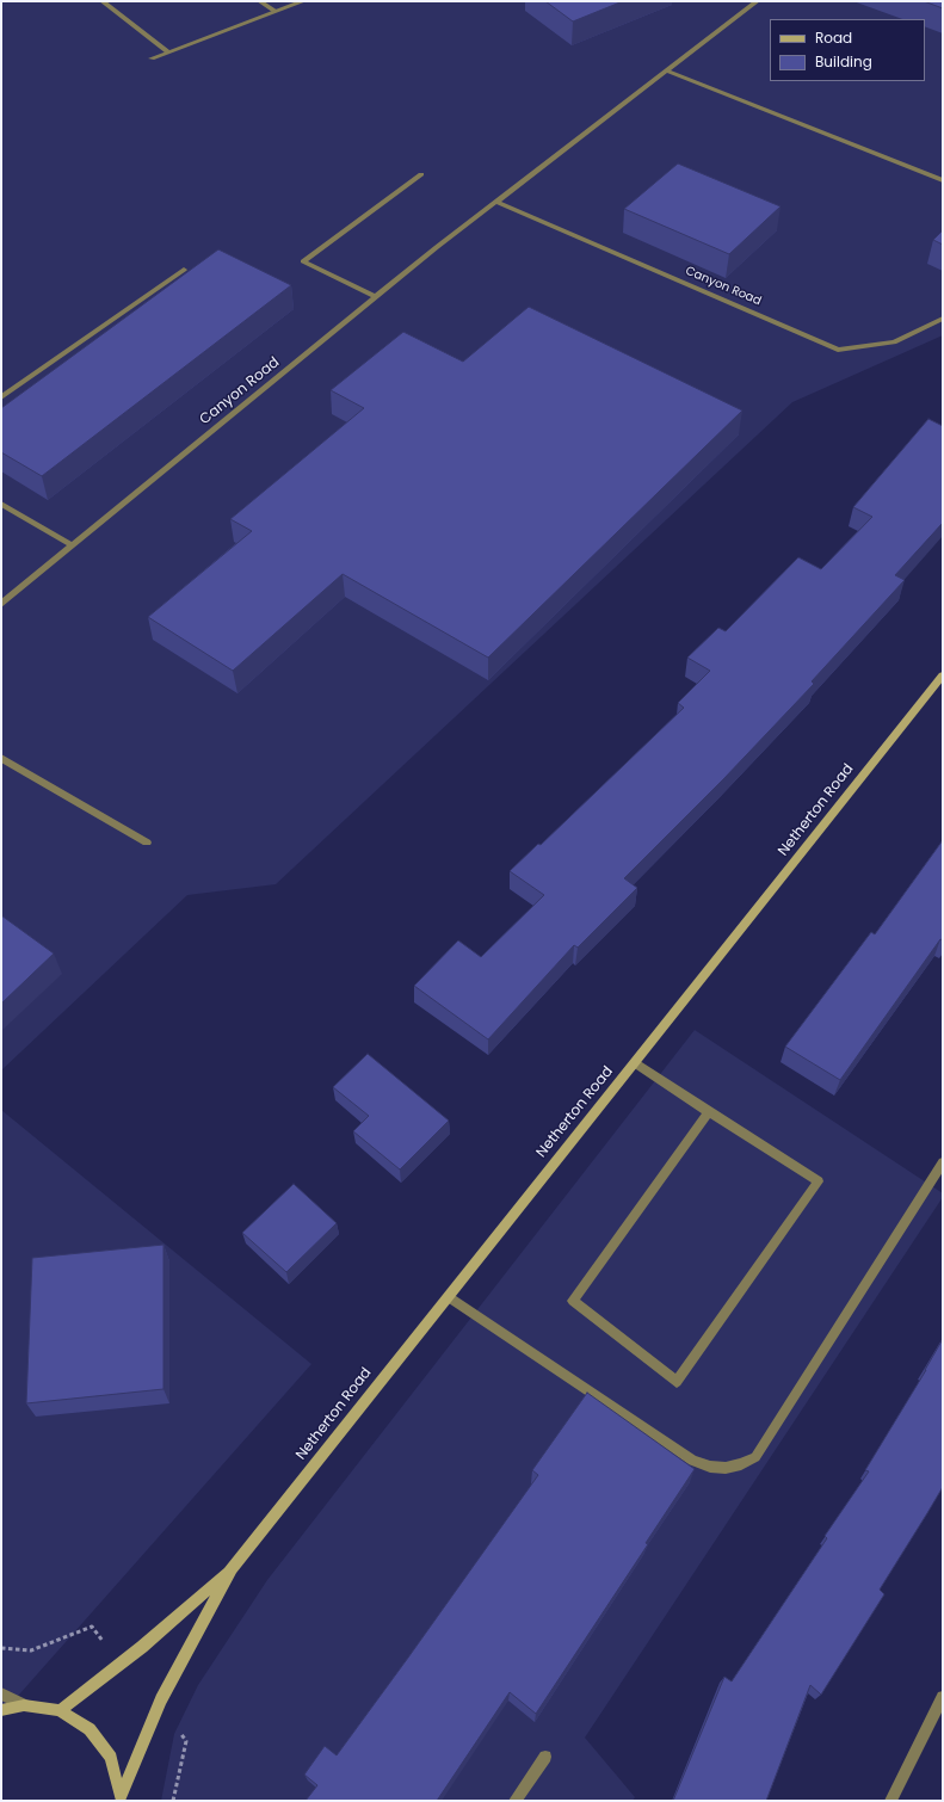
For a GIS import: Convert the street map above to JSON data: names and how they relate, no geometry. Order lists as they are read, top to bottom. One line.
{"streets":{"main road":["Netherton Road"],"street":["Canyon Road"]},"legend":["Road","Building"]}
